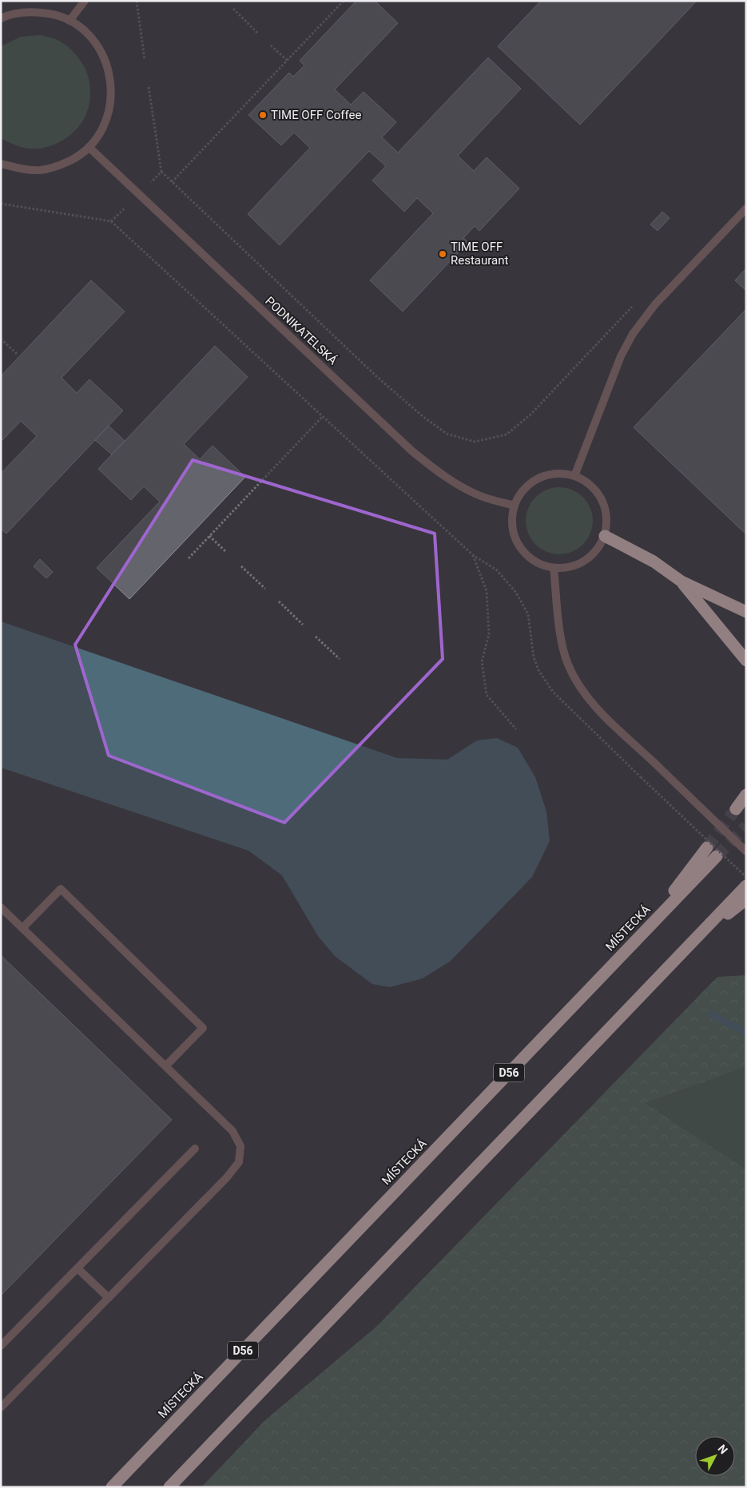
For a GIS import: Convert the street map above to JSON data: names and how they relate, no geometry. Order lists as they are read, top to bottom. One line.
{"streets":{"highway":["MÍSTECKÁ","D56"],"street":["PODNIKATELSKÁ"]},"places":["TIME OFF Coffee","TIME OFF Restaurant"],"north":"top right"}
